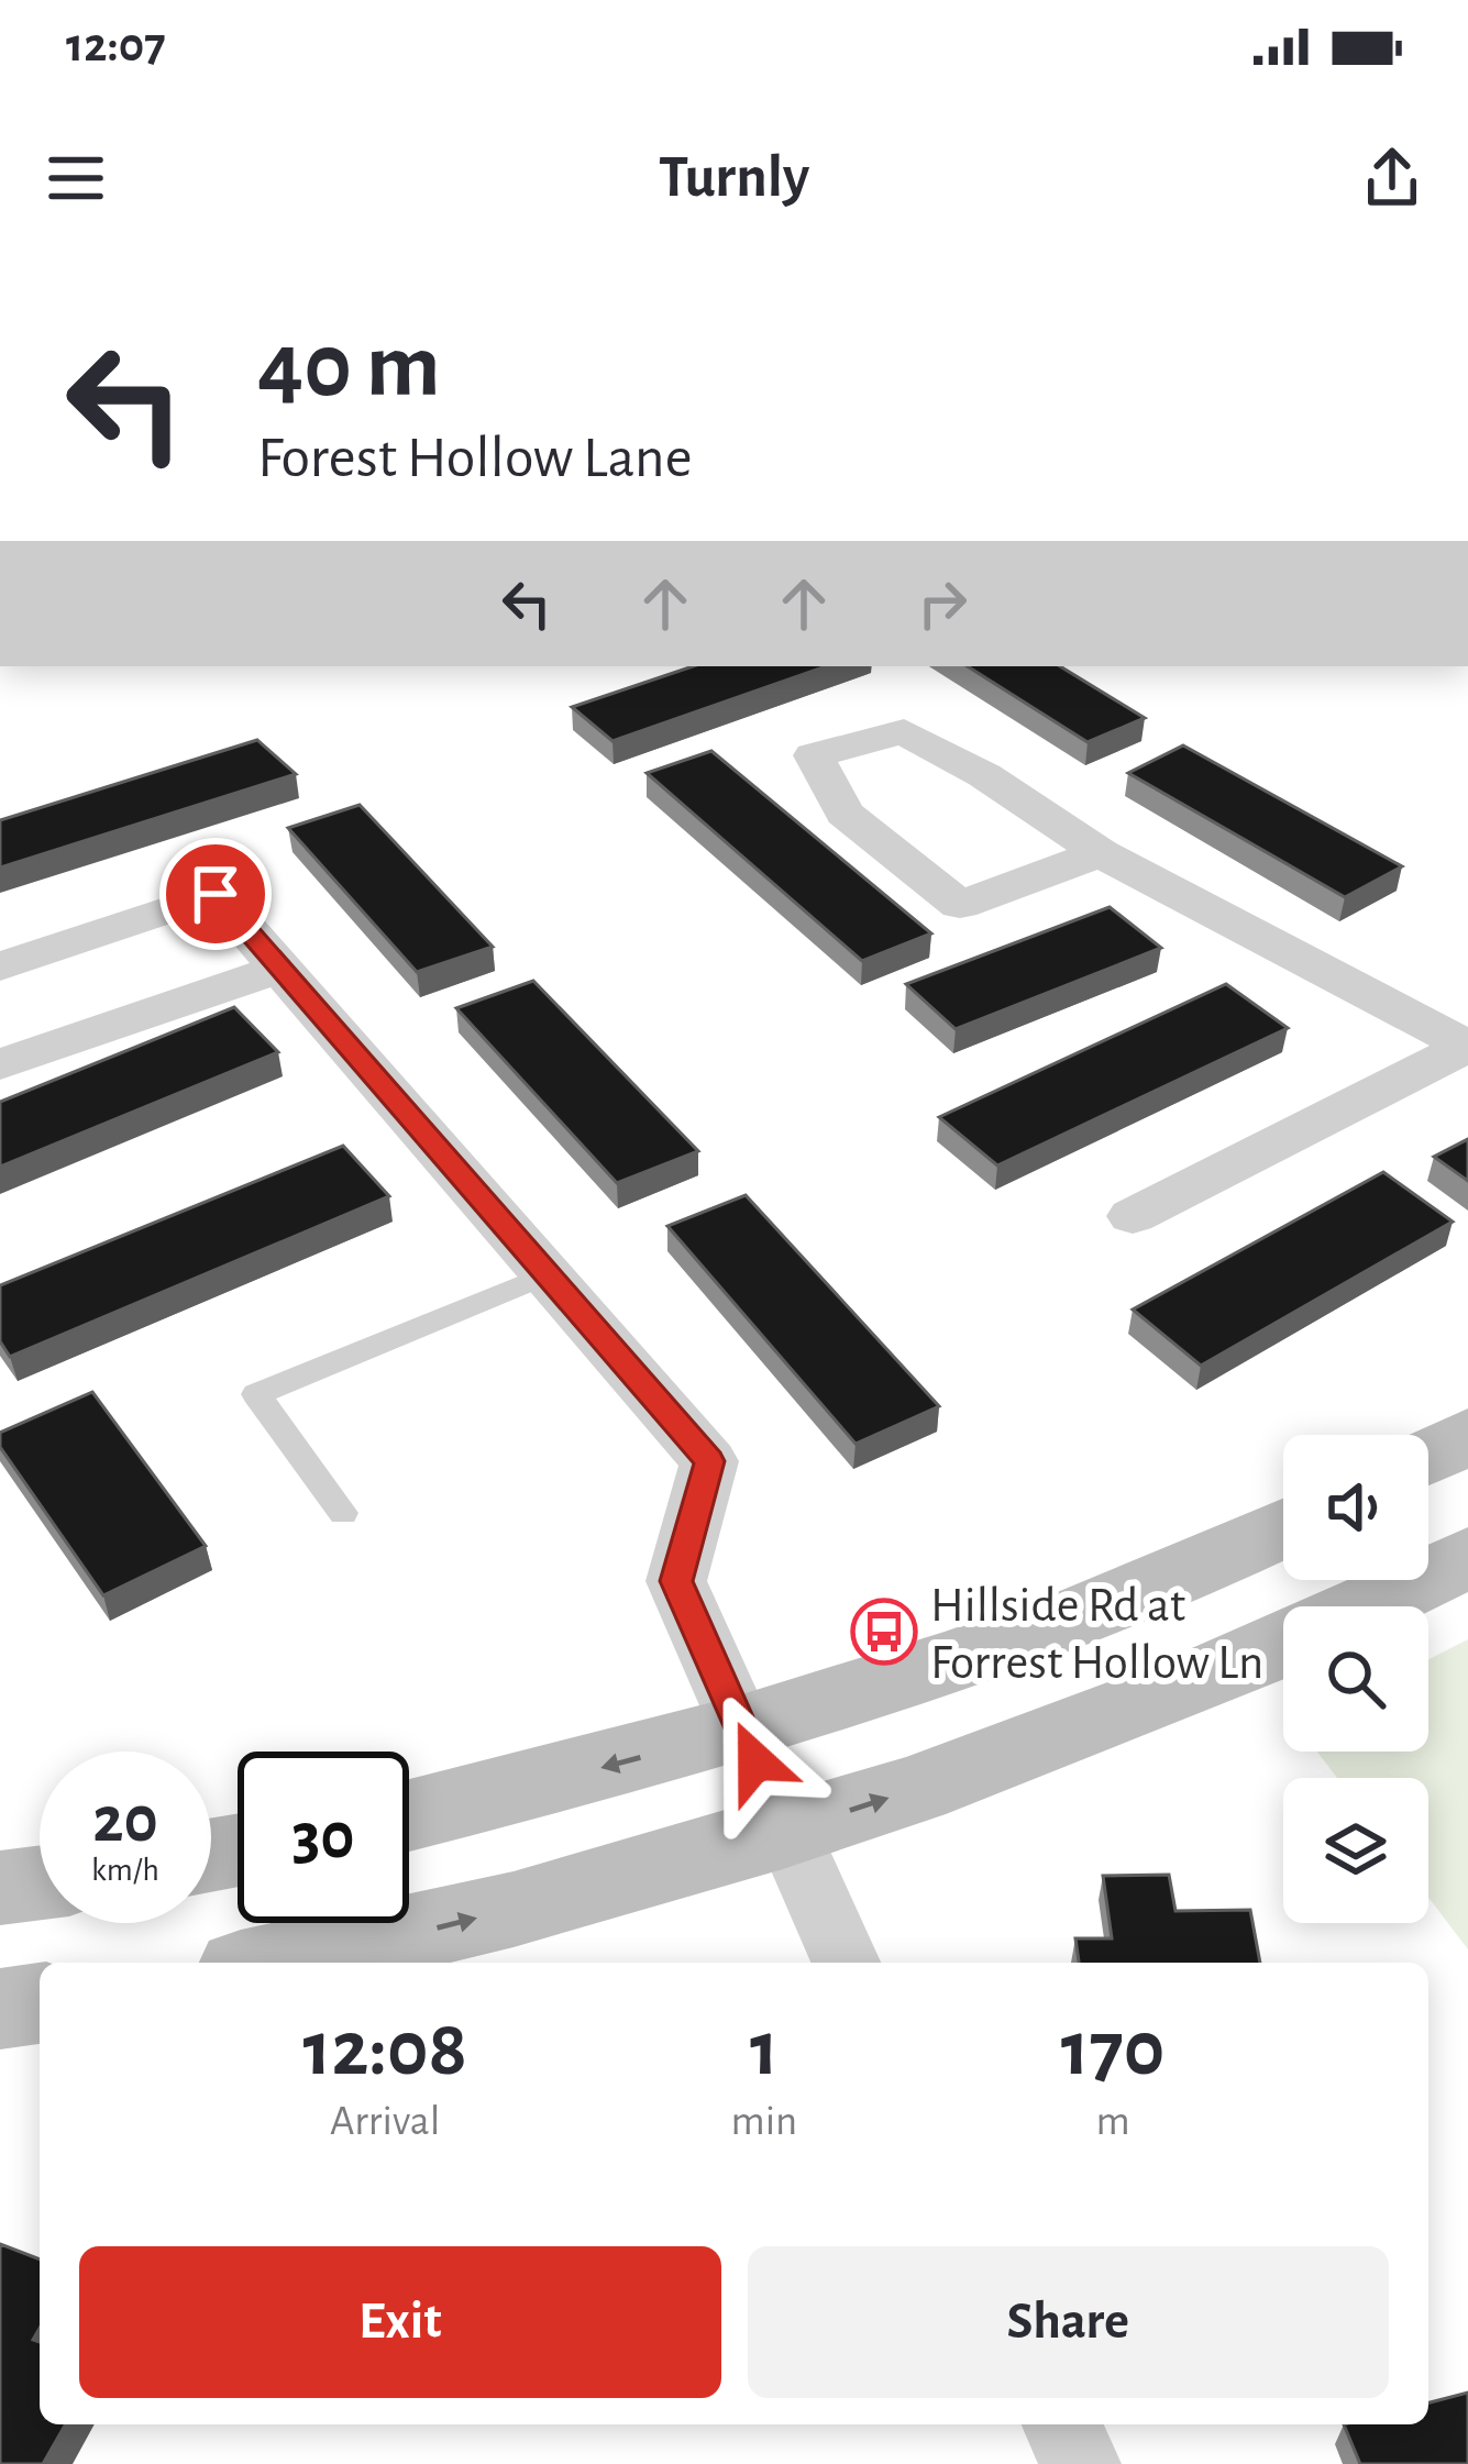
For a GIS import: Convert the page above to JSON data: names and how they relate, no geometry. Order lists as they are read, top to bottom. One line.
{"places":{"bus stop":["Hillside Rd at Forrest Hollow Ln"]},"page":{"status":"12:07","header":"Turnly","turn":["40 m","Forest Hollow Lane"],"speed":"20 km/h","limit":"30","eta":["12:08","Arrival","1","min","170","m"],"buttons":["Exit","Share"]}}
